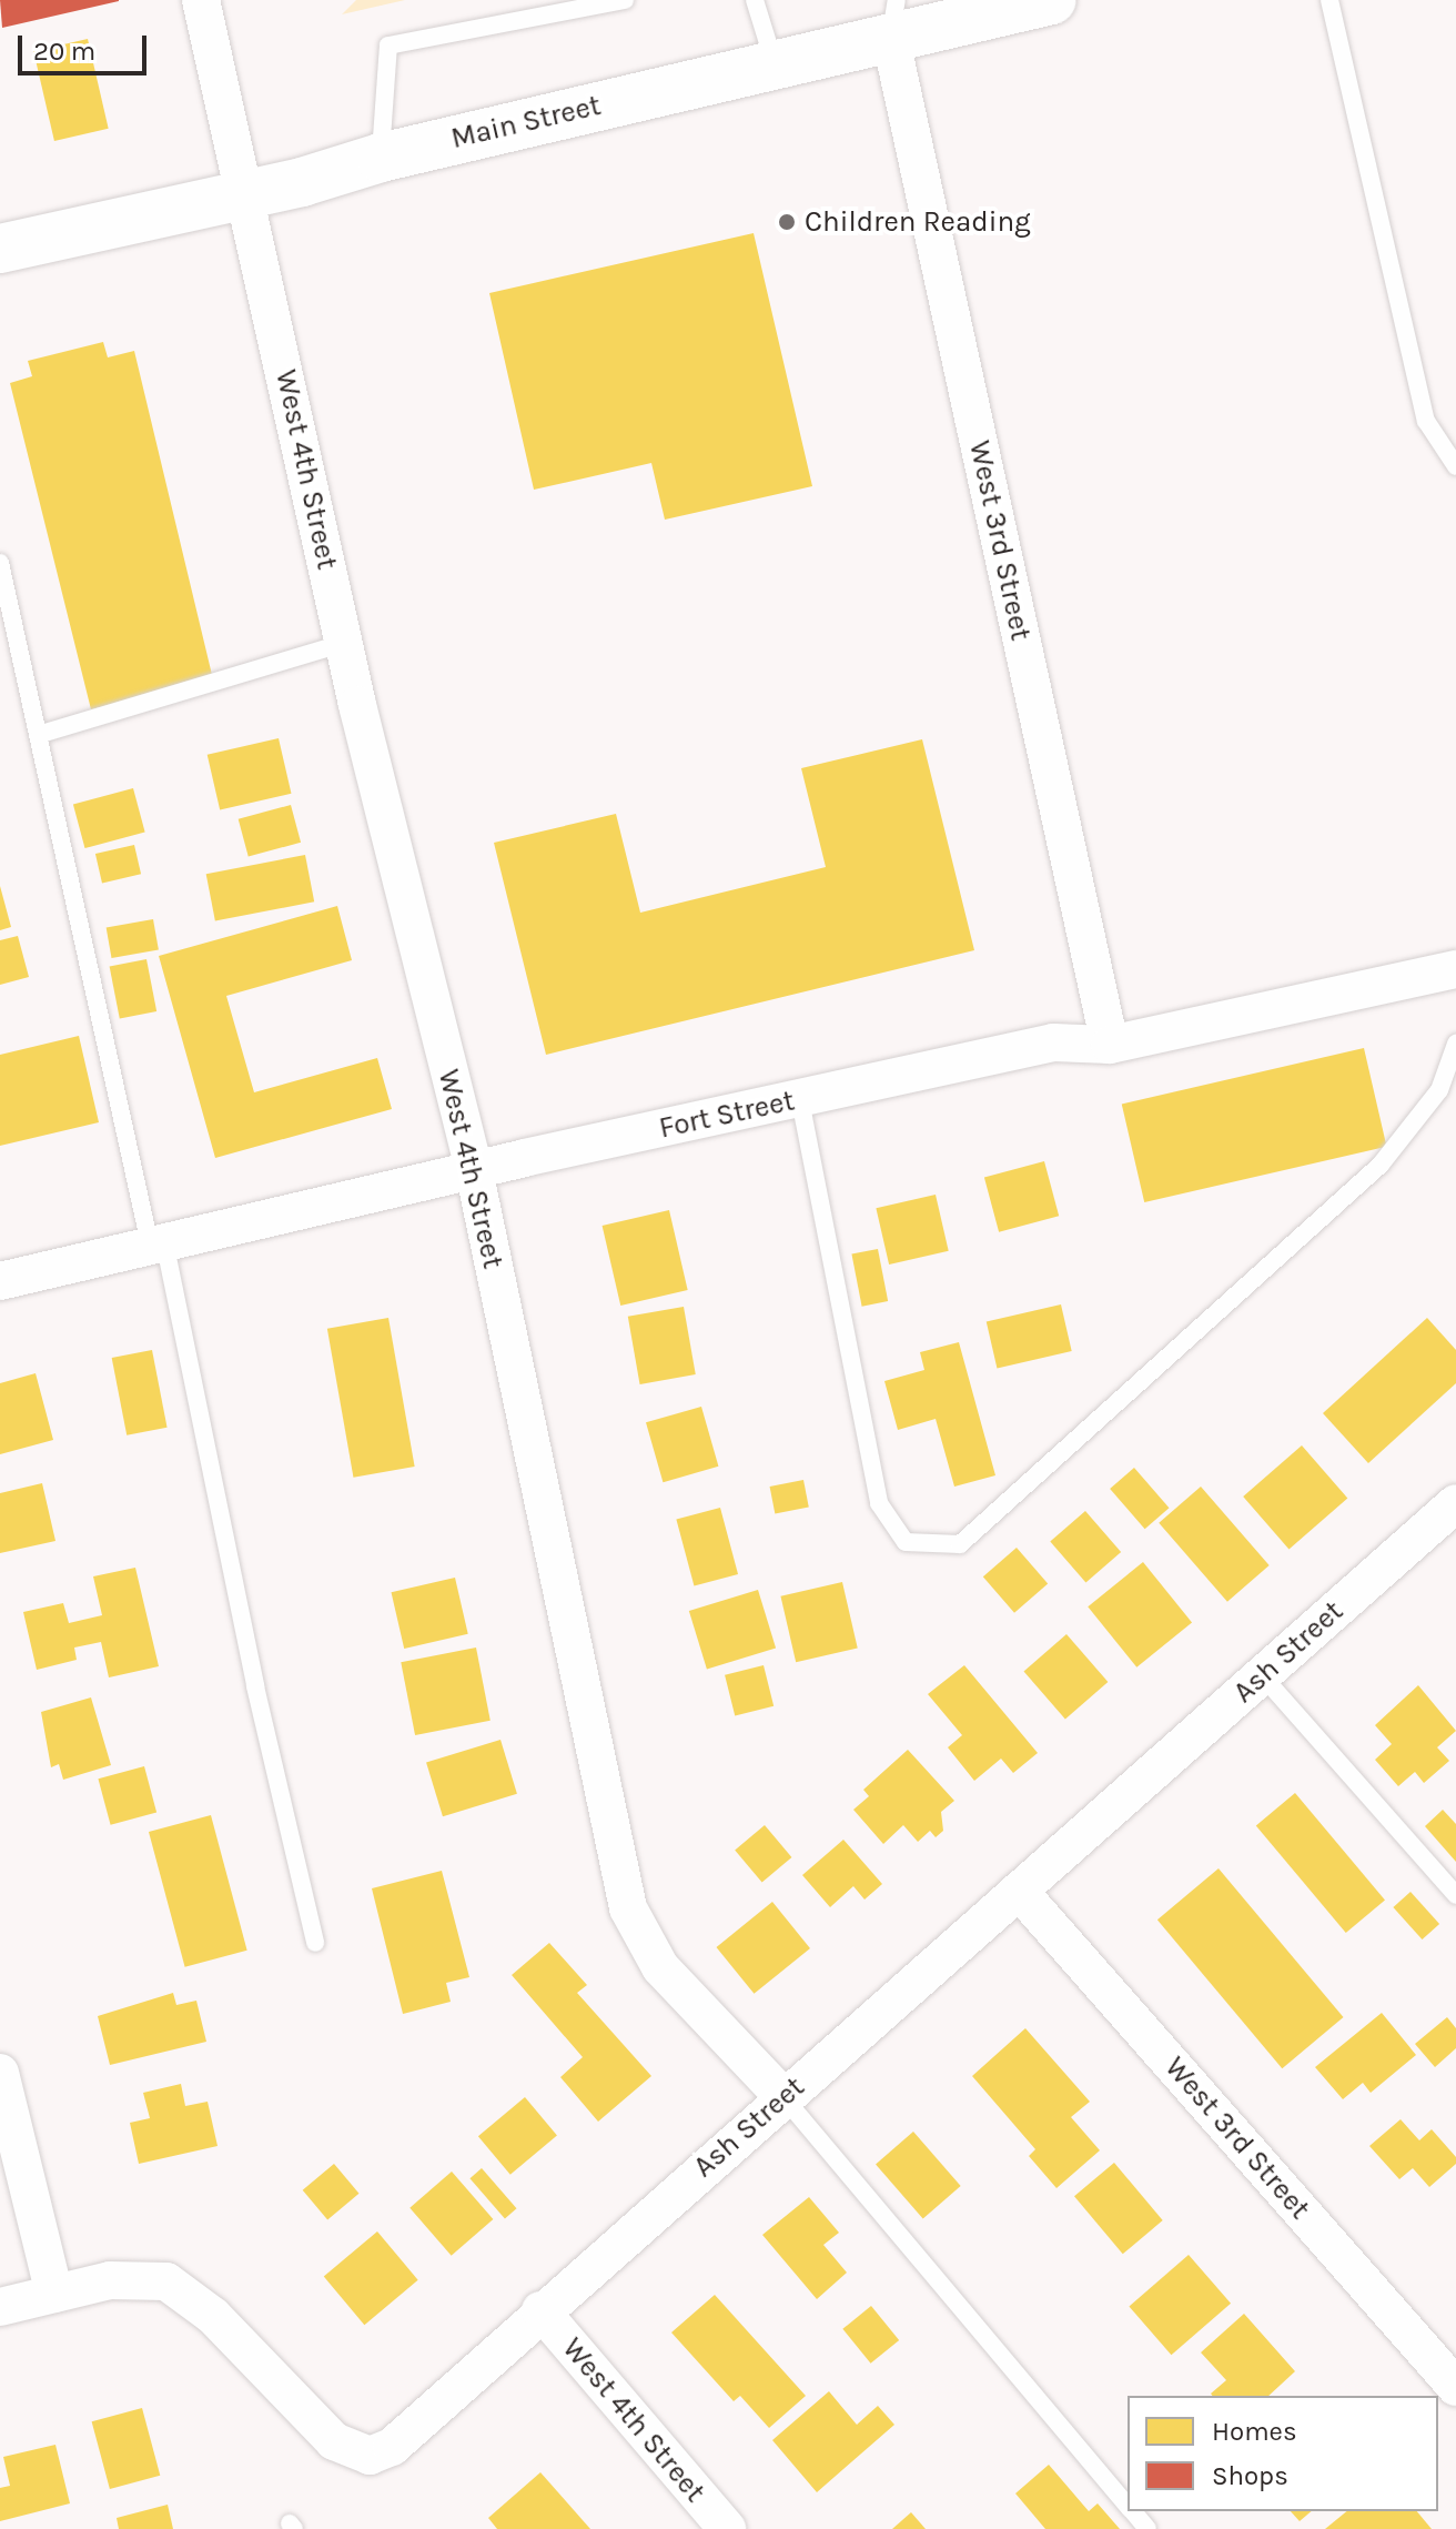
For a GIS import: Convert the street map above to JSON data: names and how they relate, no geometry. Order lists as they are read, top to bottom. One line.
{"streets":{"street":["Main Street","West 4th Street","West 3rd Street","Fort Street","Ash Street"]},"crossings":[["Main Street","West 4th Street"],["Main Street","West 3rd Street"],["West 4th Street","Fort Street"],["West 4th Street","Ash Street"],["West 3rd Street","Fort Street"],["West 3rd Street","Ash Street"]],"places":["Children Reading"],"legend":["Homes","Shops"],"scale_bar":"20 m"}
